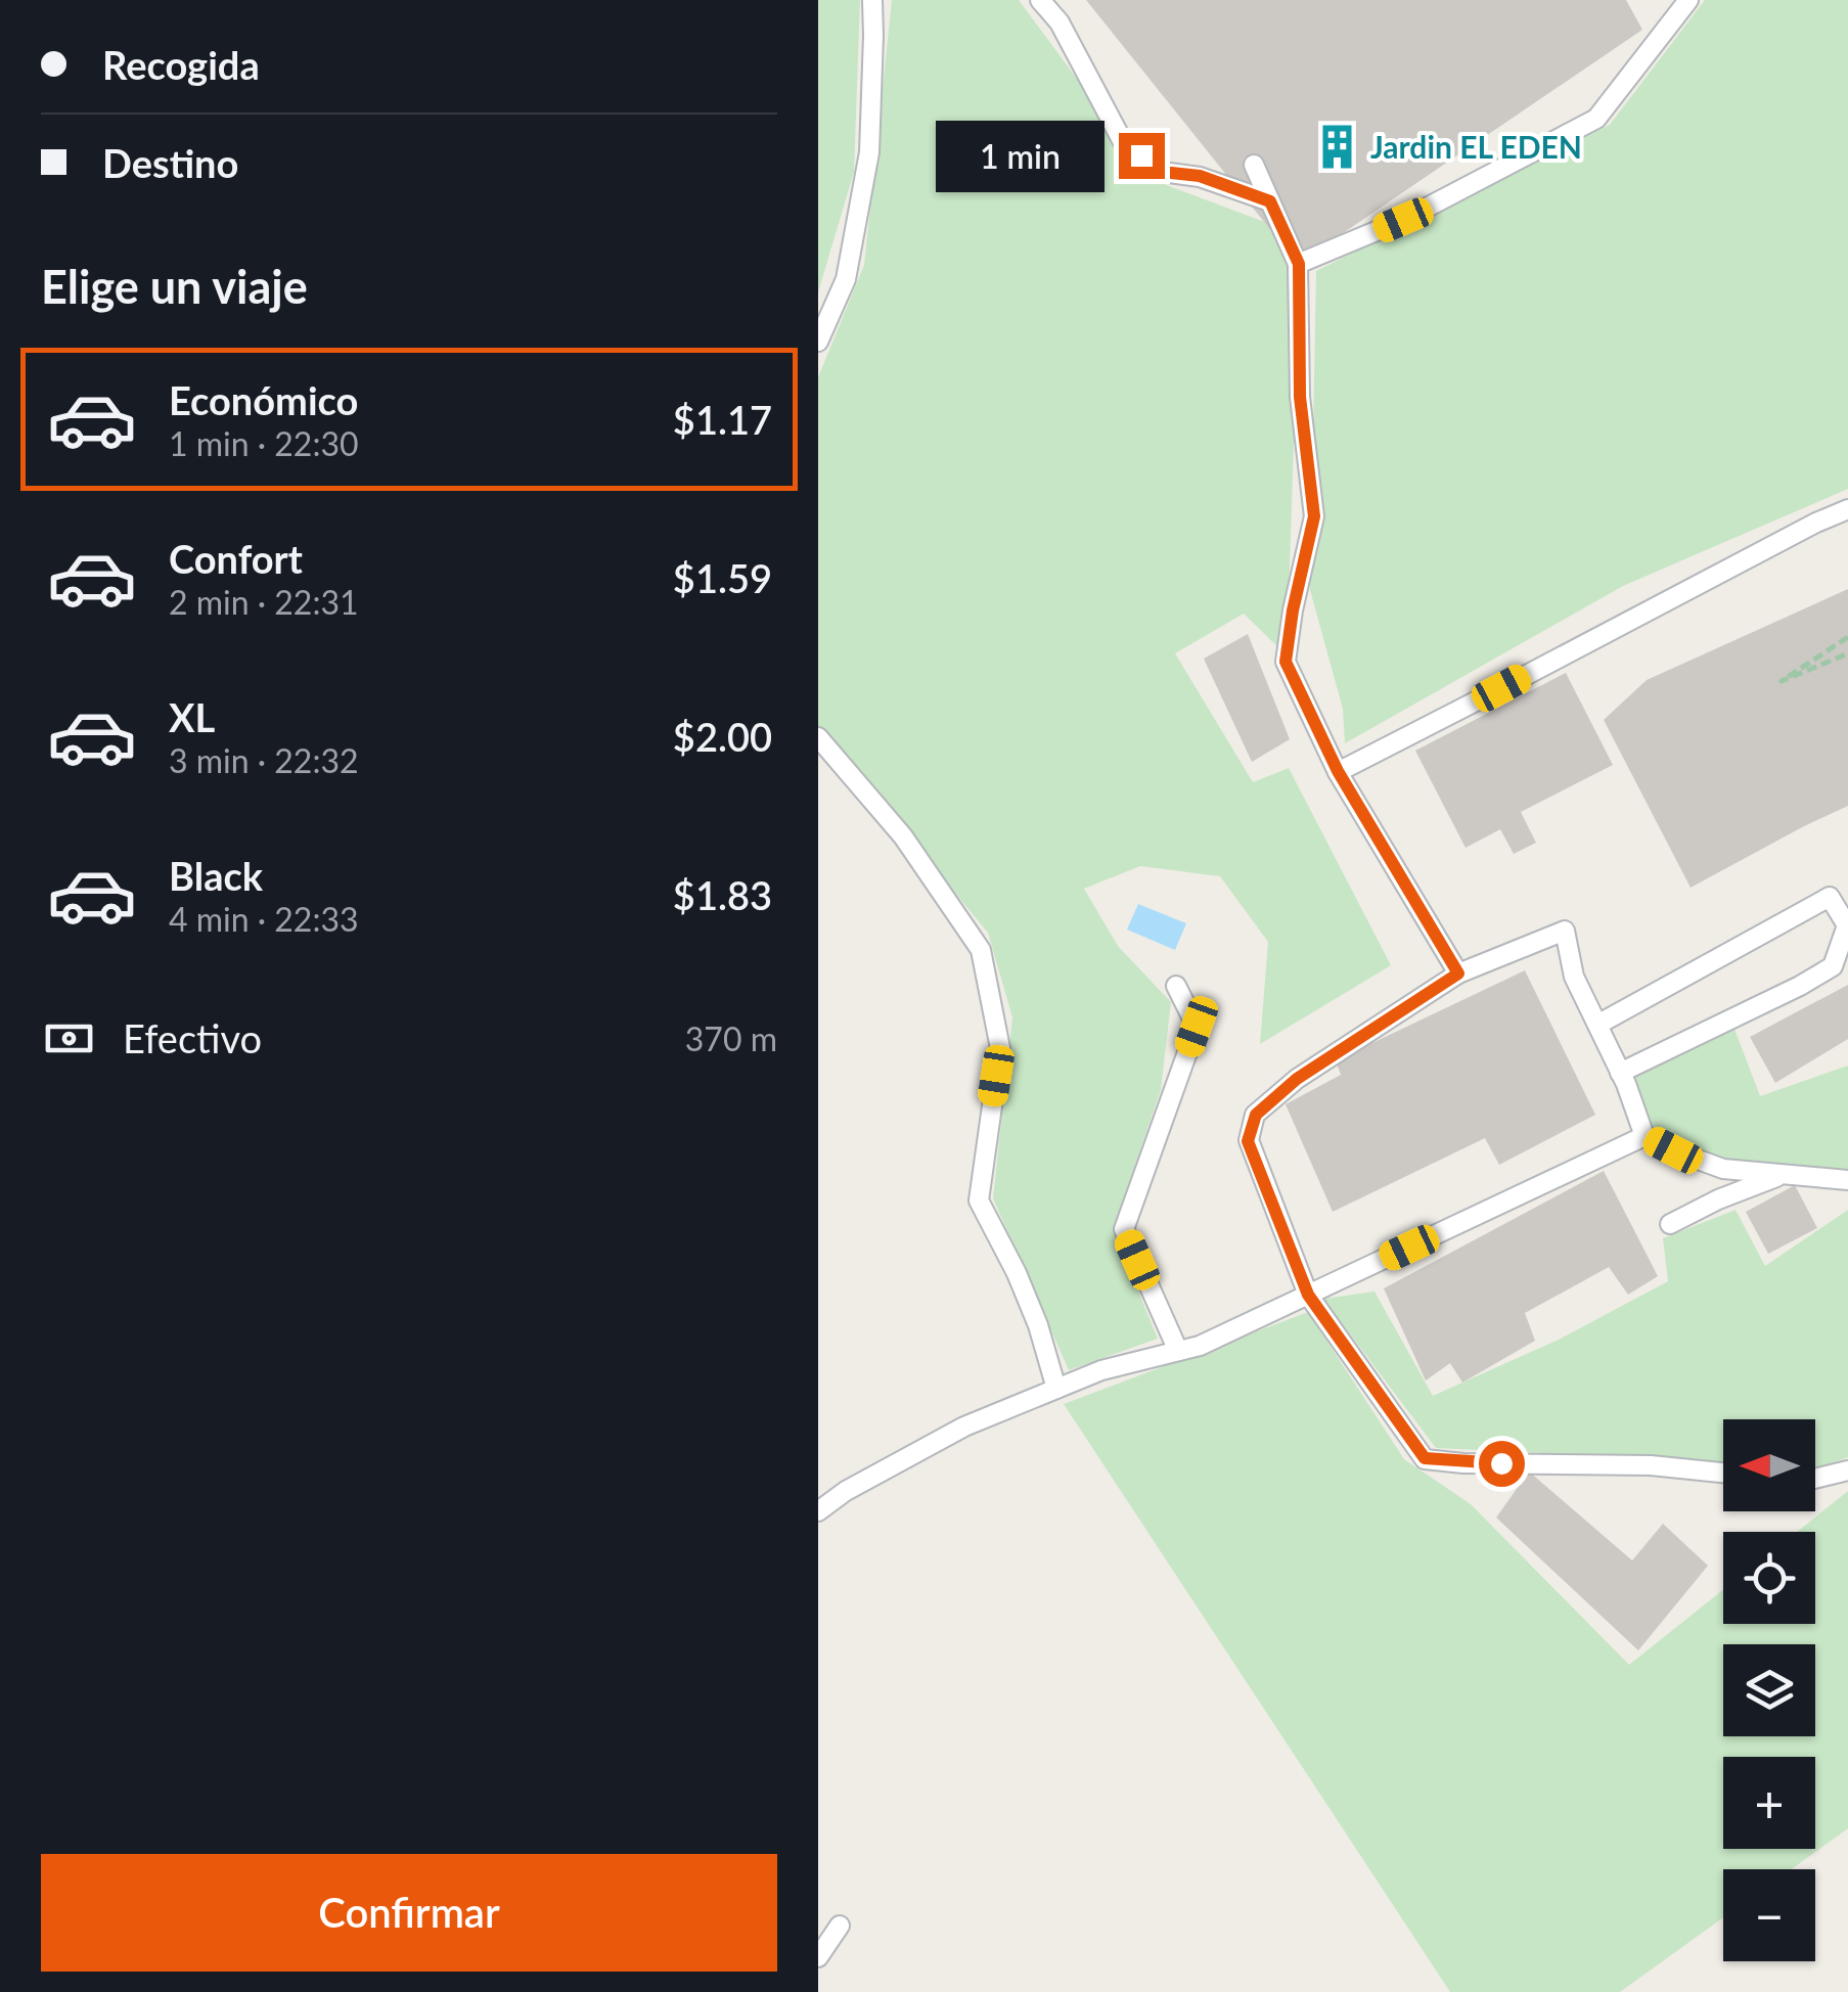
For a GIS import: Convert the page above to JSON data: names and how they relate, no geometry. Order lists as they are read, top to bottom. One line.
{"places":{"building":["Jardin EL EDEN"]},"north":"left","page":{"banner":["Recogida","Destino"],"bubble":"1 min","heading":"Elige un viaje","list":[{"name":"Económico","note":"1 min · 22:30","value":"$1.17"},{"name":"Confort","note":"2 min · 22:31","value":"$1.59"},{"name":"XL","note":"3 min · 22:32","value":"$2.00"},{"name":"Black","note":"4 min · 22:33","value":"$1.83"}],"pay":["Efectivo","370 m"],"map_buttons":["+","−"],"buttons":"Confirmar"}}
